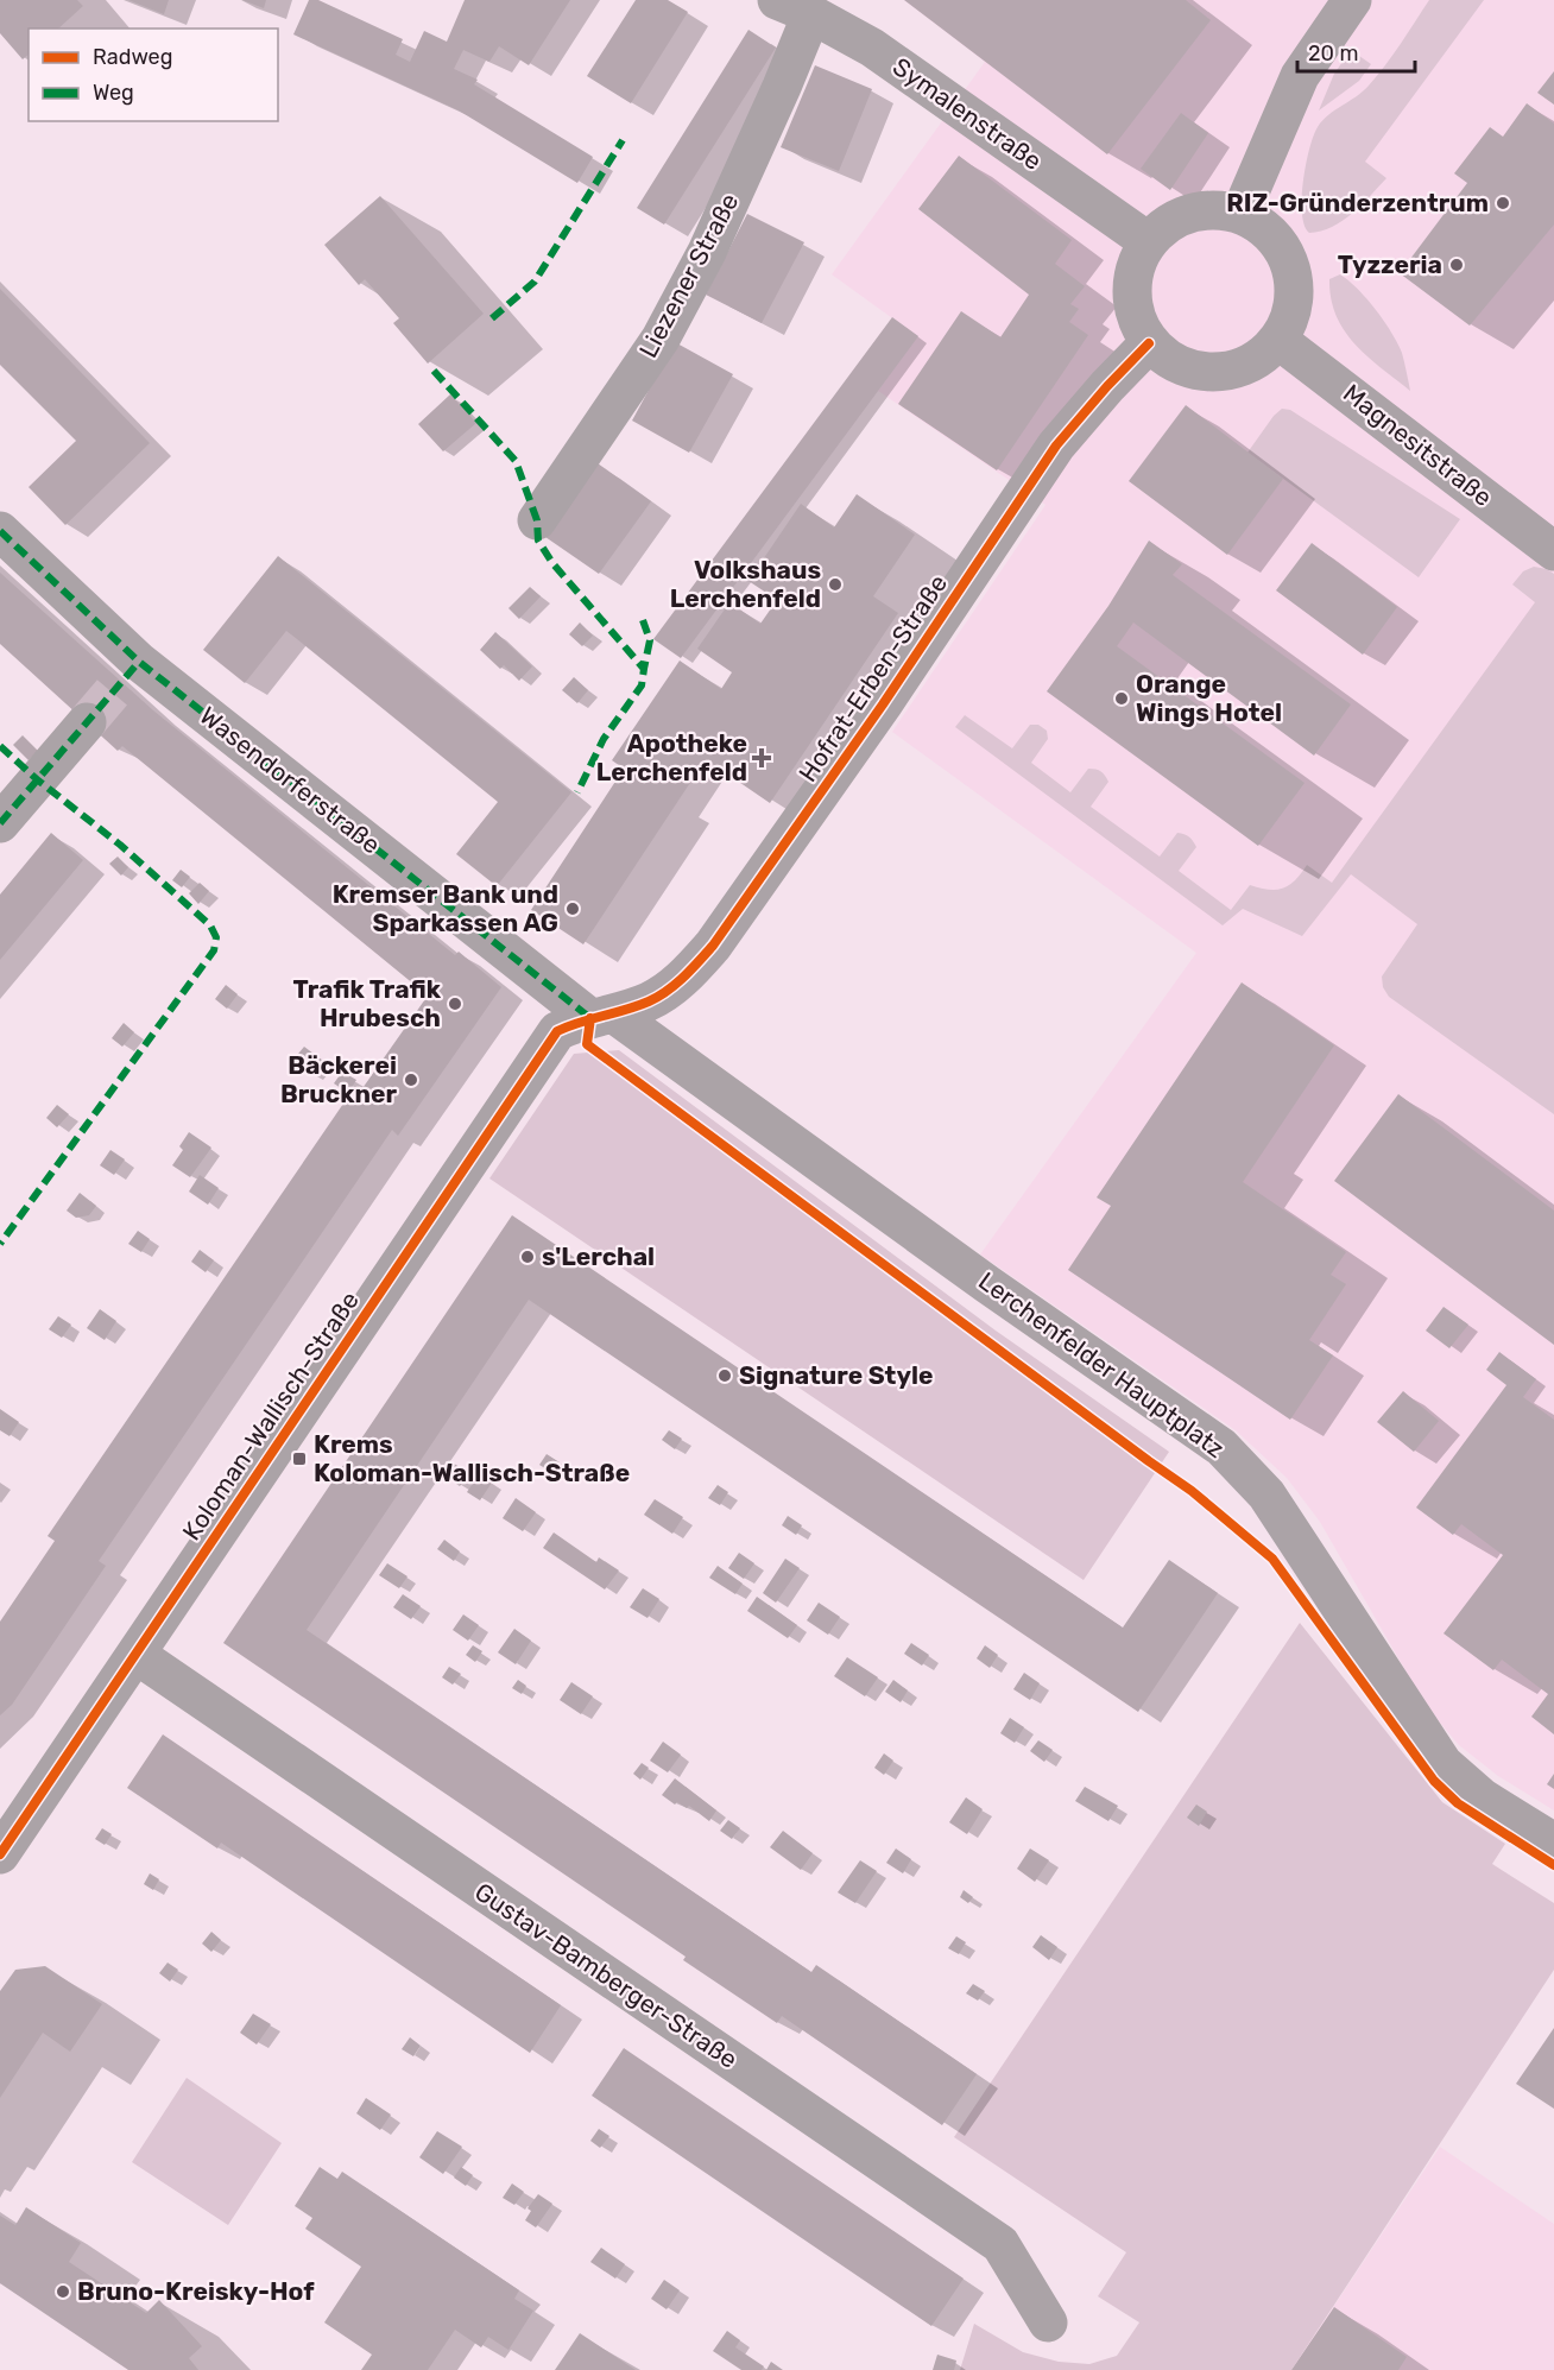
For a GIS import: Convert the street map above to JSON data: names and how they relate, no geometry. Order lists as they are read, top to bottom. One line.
{"streets":{"street":["Symalenstraße","Liezener Straße","Magnesitstraße","Hofrat-Erben-Straße","Wasendorferstraße","Lerchenfelder Hauptplatz","Koloman-Wallisch-Straße","Gustav-Bamberger-Straße"]},"crossings":[["Symalenstraße","Liezener Straße"],["Symalenstraße","Magnesitstraße"],["Symalenstraße","Hofrat-Erben-Straße"],["Magnesitstraße","Hofrat-Erben-Straße"],["Hofrat-Erben-Straße","Wasendorferstraße"],["Hofrat-Erben-Straße","Lerchenfelder Hauptplatz"],["Hofrat-Erben-Straße","Koloman-Wallisch-Straße"],["Wasendorferstraße","Lerchenfelder Hauptplatz"],["Wasendorferstraße","Koloman-Wallisch-Straße"],["Lerchenfelder Hauptplatz","Koloman-Wallisch-Straße"],["Koloman-Wallisch-Straße","Gustav-Bamberger-Straße"]],"places":{"other":["RIZ-Gründerzentrum","Tyzzeria","Volkshaus Lerchenfeld","Orange Wings Hotel","Kremser Bank und Sparkassen AG","Trafik Trafik Hrubesch","Bäckerei Bruckner","s'Lerchal","Signature Style","Bruno-Kreisky-Hof"],"health":["Apotheke Lerchenfeld"],"transit":["Krems Koloman-Wallisch-Straße"]},"legend":["Radweg","Weg"],"scale_bar":"20 m"}
